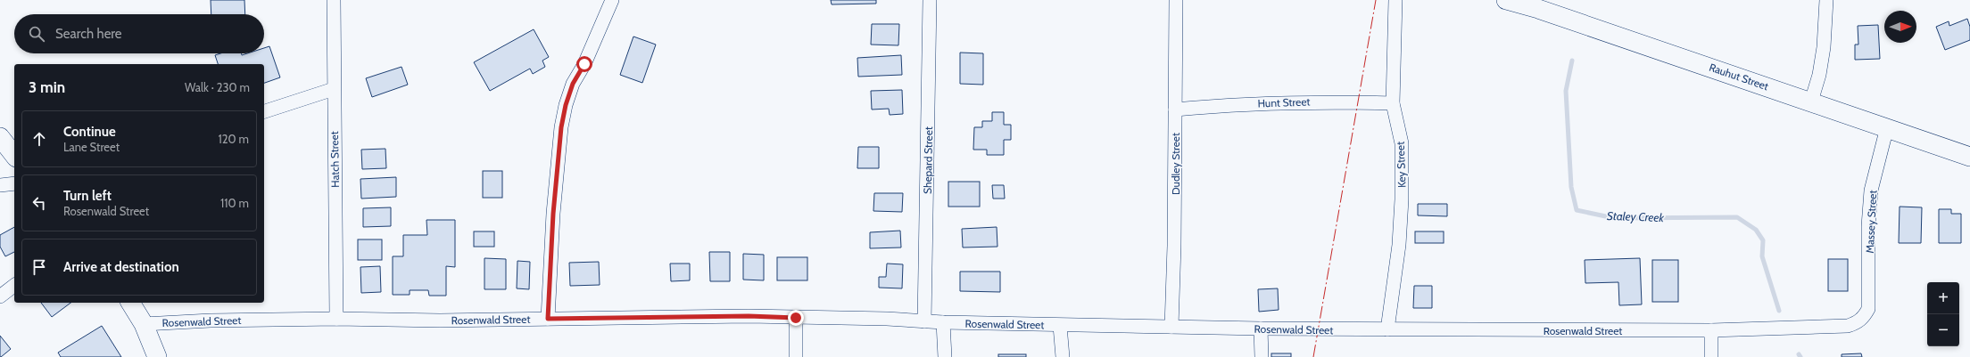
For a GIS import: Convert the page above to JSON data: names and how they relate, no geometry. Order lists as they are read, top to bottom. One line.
{"streets":{"main road":["Rauhut Street"],"street":["Hunt Street","Hatch Street","Shepard Street","Dudley Street","Key Street","Massey Street","Rosenwald Street"]},"crossings":[["Rauhut Street","Massey Street"],["Hunt Street","Dudley Street"],["Hunt Street","Key Street"],["Hatch Street","Rosenwald Street"],["Shepard Street","Rosenwald Street"],["Dudley Street","Rosenwald Street"],["Key Street","Rosenwald Street"],["Massey Street","Rosenwald Street"]],"water":["Staley Creek"],"north":"right","page":{"search":"Search here","heading":["3 min","Walk · 230 m"],"list":[["Continue","Lane Street","120 m"],["Turn left","Rosenwald Street","110 m"],"Arrive at destination"],"map_buttons":["+","−"]}}
